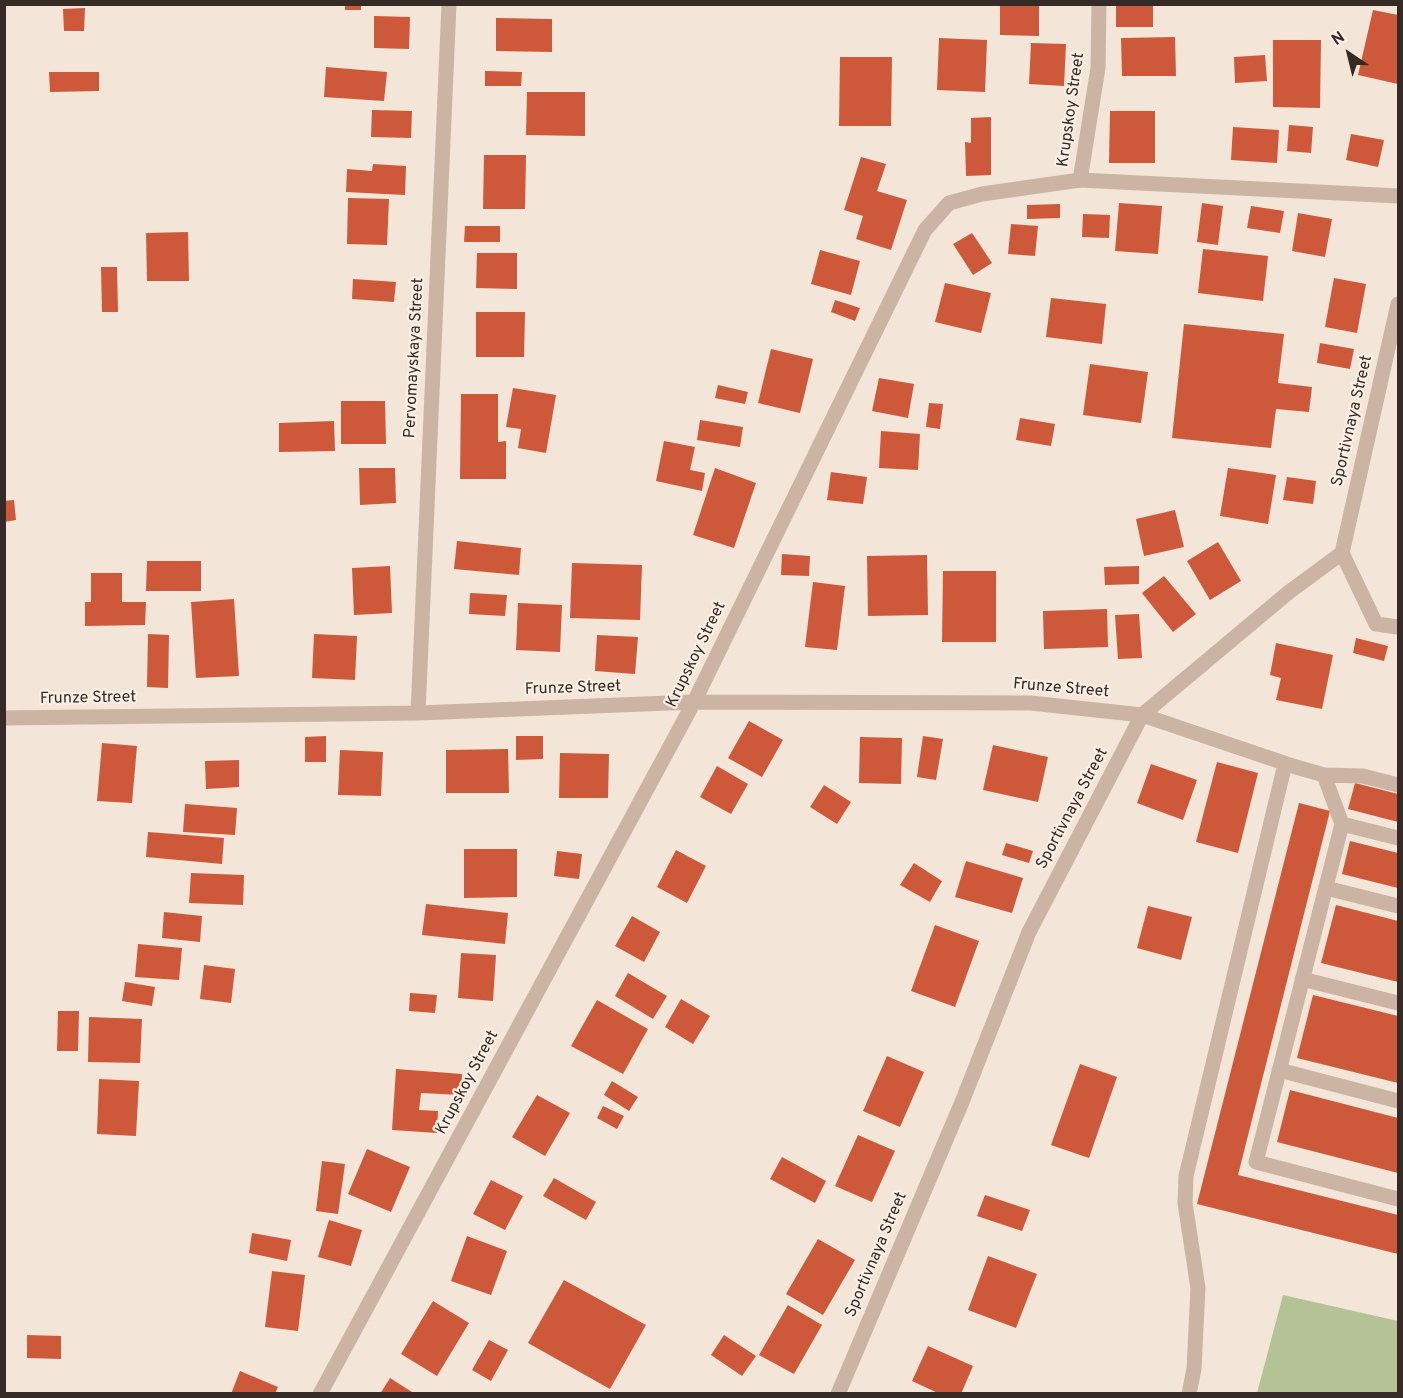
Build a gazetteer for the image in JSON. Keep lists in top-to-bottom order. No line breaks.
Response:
{"streets":{"street":["Krupskoy Street","Pervomayskaya Street","Sportivnaya Street","Frunze Street"]},"crossings":[["Krupskoy Street","Frunze Street"],["Pervomayskaya Street","Frunze Street"],["Sportivnaya Street","Frunze Street"]],"north":"top left"}
